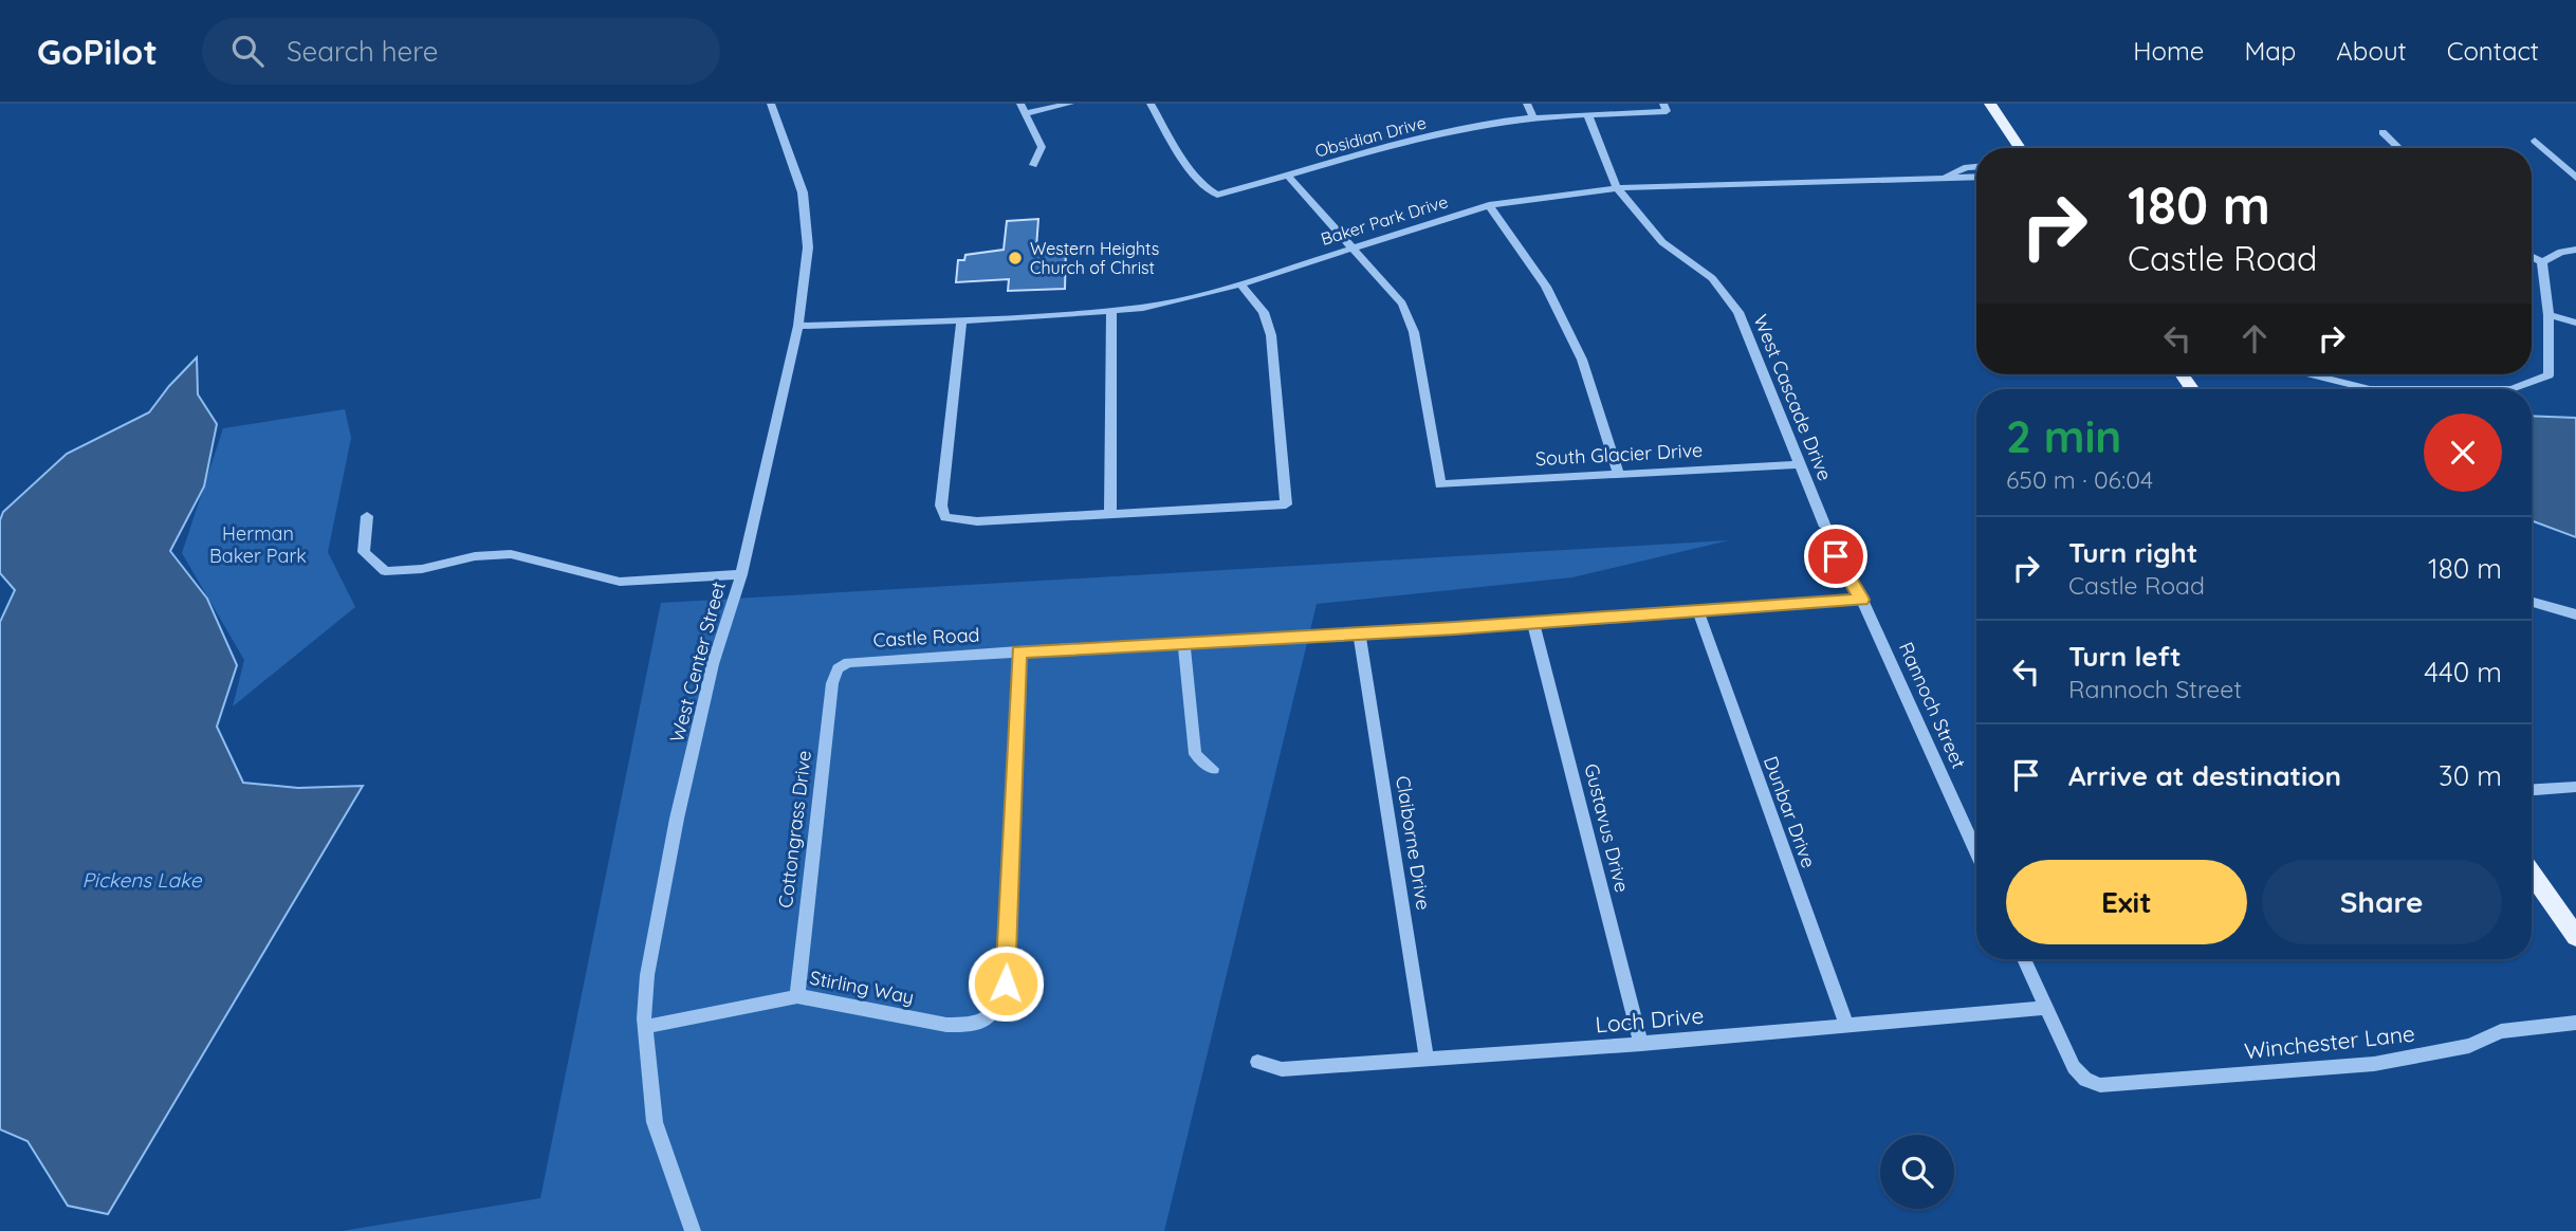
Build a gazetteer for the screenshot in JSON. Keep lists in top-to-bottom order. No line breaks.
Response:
{"streets":{"street":["Obsidian Drive","Baker Park Drive","West Cascade Drive","South Glacier Drive","Castle Road","West Center Street","Rannoch Street","Dunbar Drive","Gustavus Drive","Cottongrass Drive","Claiborne Drive","Stirling Way","Loch Drive","Winchester Lane"]},"crossings":[["Obsidian Drive","West Cascade Drive"],["Baker Park Drive","West Cascade Drive"],["Baker Park Drive","South Glacier Drive"],["Baker Park Drive","West Center Street"],["West Cascade Drive","South Glacier Drive"],["Castle Road","Rannoch Street"],["Castle Road","Dunbar Drive"],["Castle Road","Gustavus Drive"],["Castle Road","Cottongrass Drive"],["Castle Road","Claiborne Drive"],["Castle Road","Stirling Way"],["West Center Street","Stirling Way"],["Dunbar Drive","Loch Drive"],["Gustavus Drive","Loch Drive"],["Cottongrass Drive","Stirling Way"],["Claiborne Drive","Loch Drive"],["Loch Drive","Winchester Lane"]],"water":["Pickens Lake"],"parks":["Herman Baker Park"],"places":["Western Heights Church of Christ"],"page":{"header":"GoPilot","search":"Search here","nav":["Home","Map","About","Contact"],"turn":["180 m","Castle Road"],"heading":["2 min","650 m · 06:04"],"list":[{"name":"Turn right","note":"Castle Road","value":"180 m"},{"name":"Turn left","note":"Rannoch Street","value":"440 m"},{"name":"Arrive at destination","value":"30 m"}],"buttons":["Exit","Share"]}}
